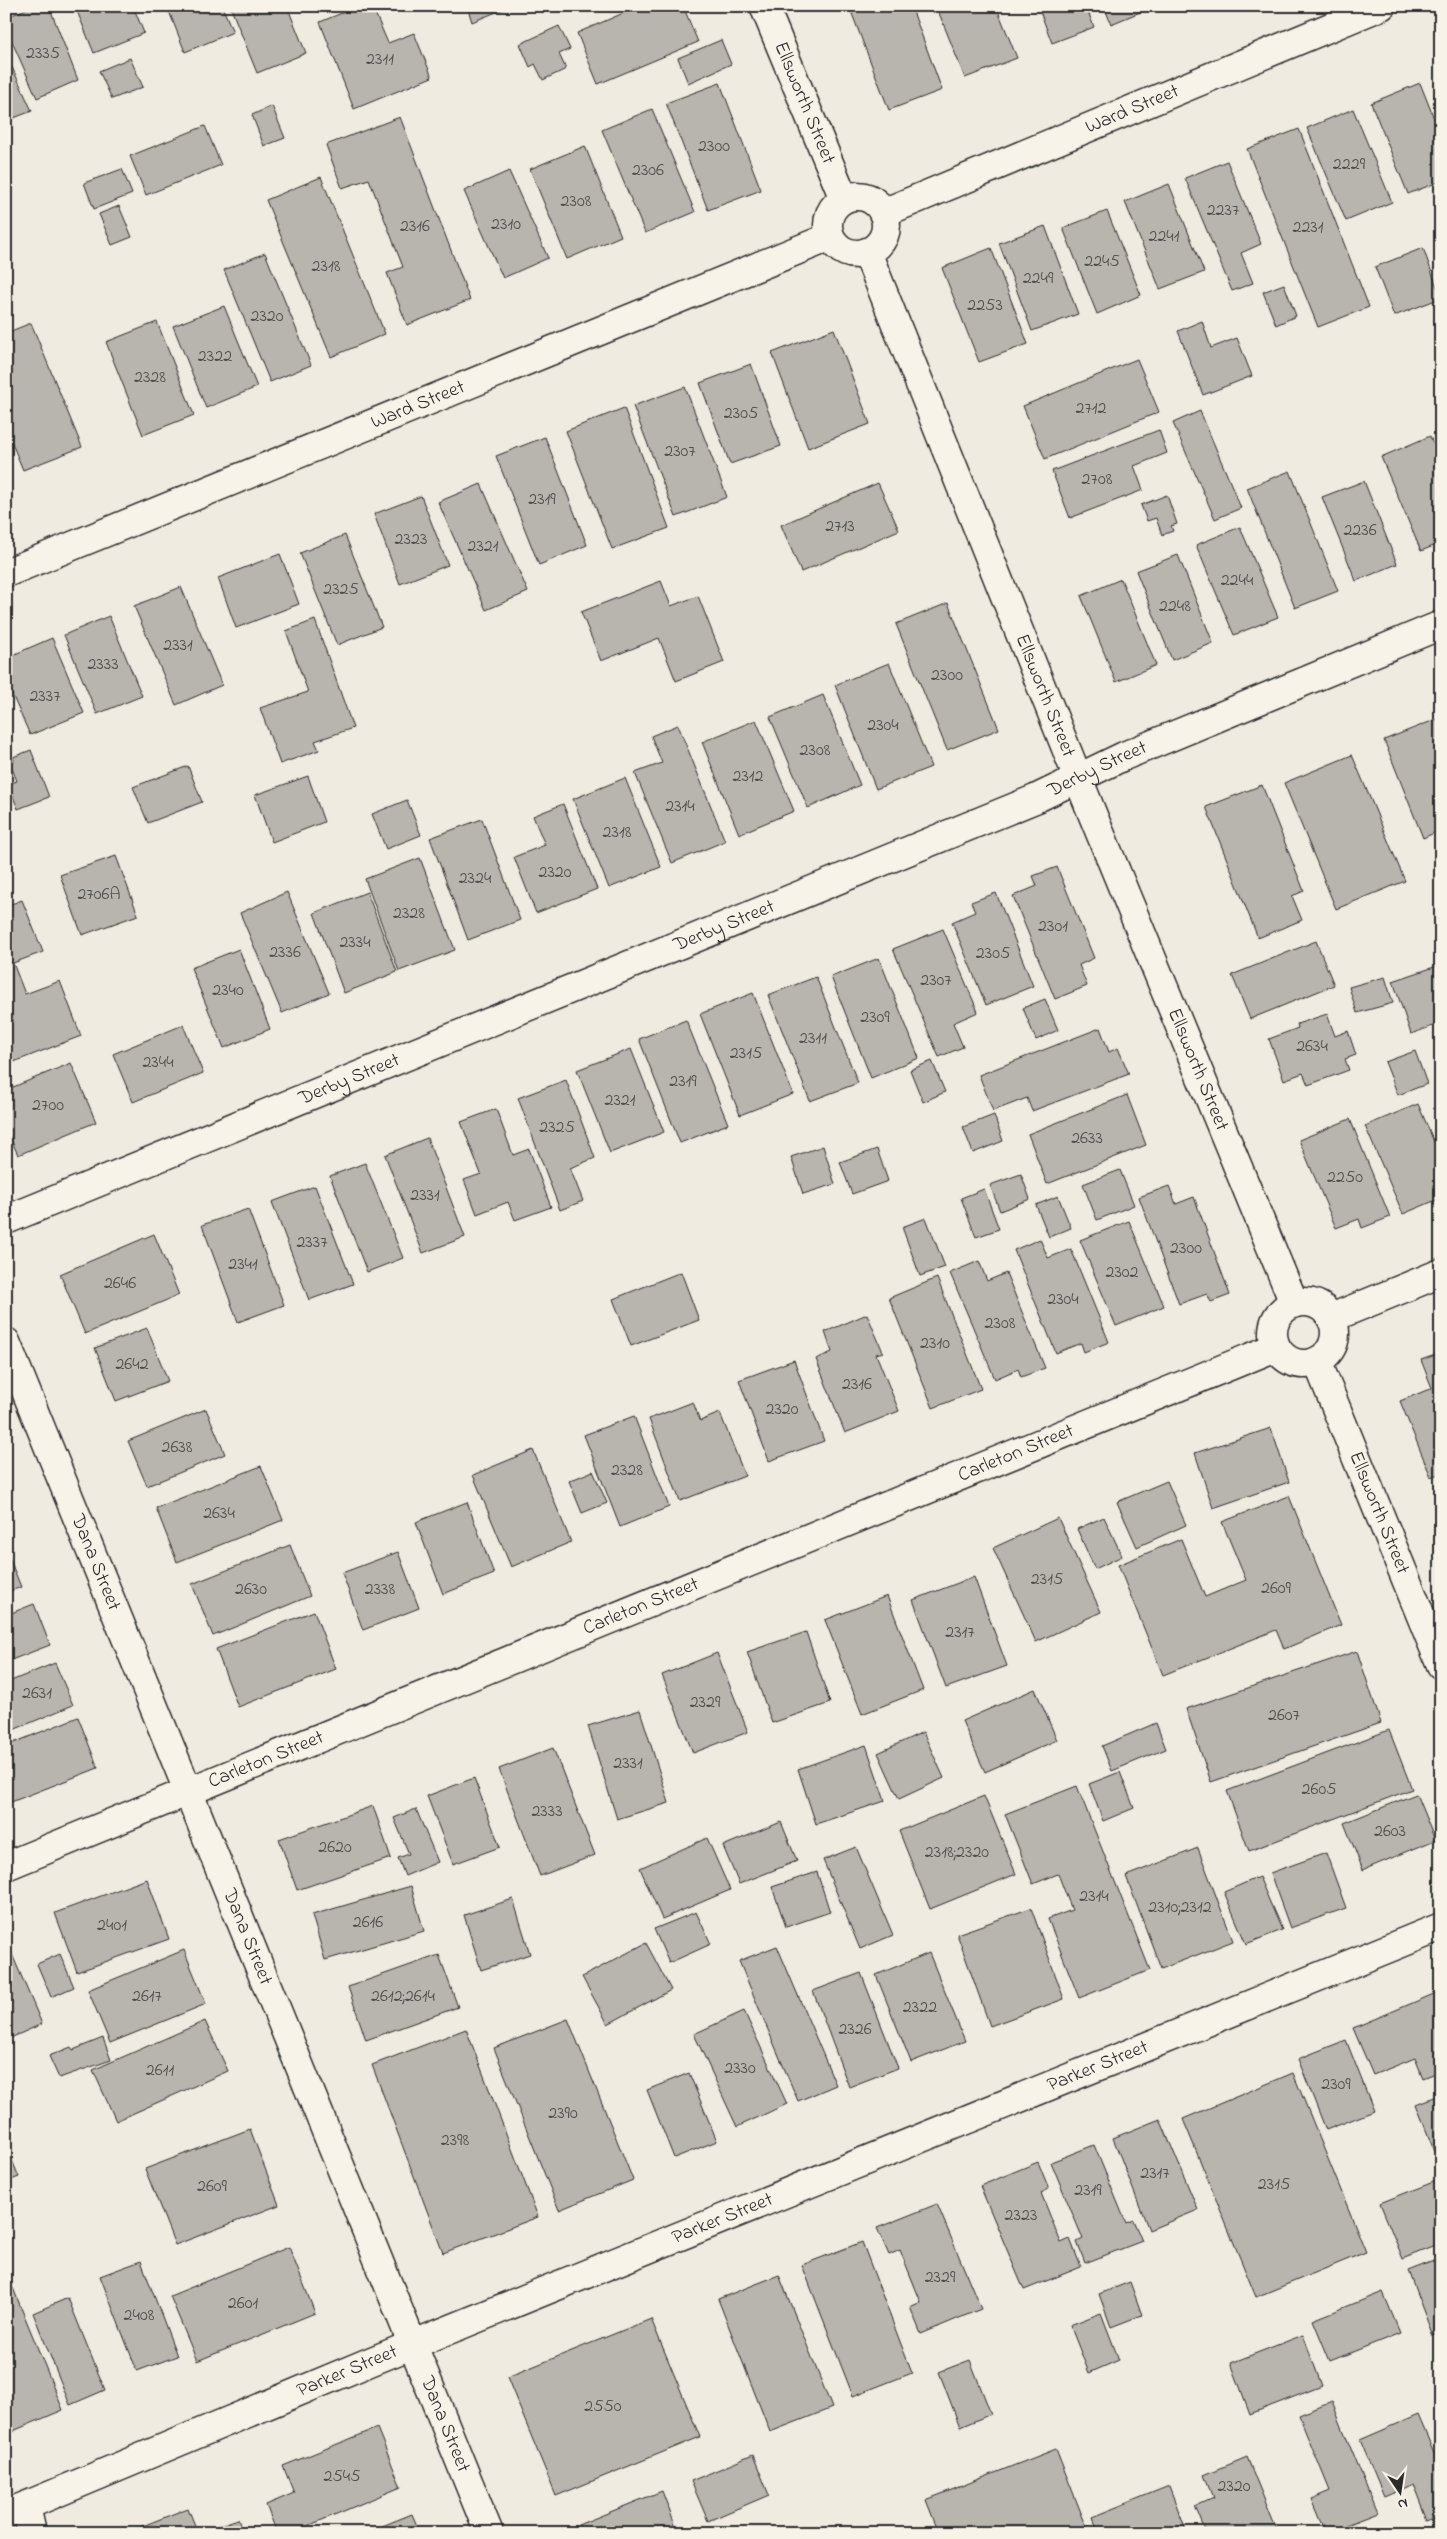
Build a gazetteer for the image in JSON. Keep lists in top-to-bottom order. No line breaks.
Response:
{"streets":{"street":["Ellsworth Street","Ward Street","Derby Street","Carleton Street","Dana Street","Parker Street"]},"crossings":[["Ellsworth Street","Ward Street"],["Ellsworth Street","Derby Street"],["Ellsworth Street","Carleton Street"],["Carleton Street","Dana Street"],["Dana Street","Parker Street"]],"house_numbers":["2335","2311","2300","2229","2306","2308","2237","2310","2316","2231","2241","2245","2318","2249","2253","2320","2322","2328","2712","2305","2307","2708","2319","2713","2236","2323","2321","2244","2325","2248","2331","2333","2300","2337","2304","2308","2312","2314","2318","2320","2324","2706A","2328","2301","2334","2336","2305","2307","2340","2309","2311","2634","2315","2344","2319","2321","2700","2325","2633","2250","2331","2337","2300","2341","2302","2646","2304","2308","2310","2642","2316","2320","2638","2328","2634","2315","2609","2630","2338","2317","2631","2329","2607","2331","2605","2333","2603","2620","2318;2320","2314","2310;2312","2616","2401","2617","2612;2614","2322","2326","2330","2611","2309","2390","2398","2317","2315","2609","2319","2323","2329","2601","2408","2550","2545","2320"],"north":"bottom"}
